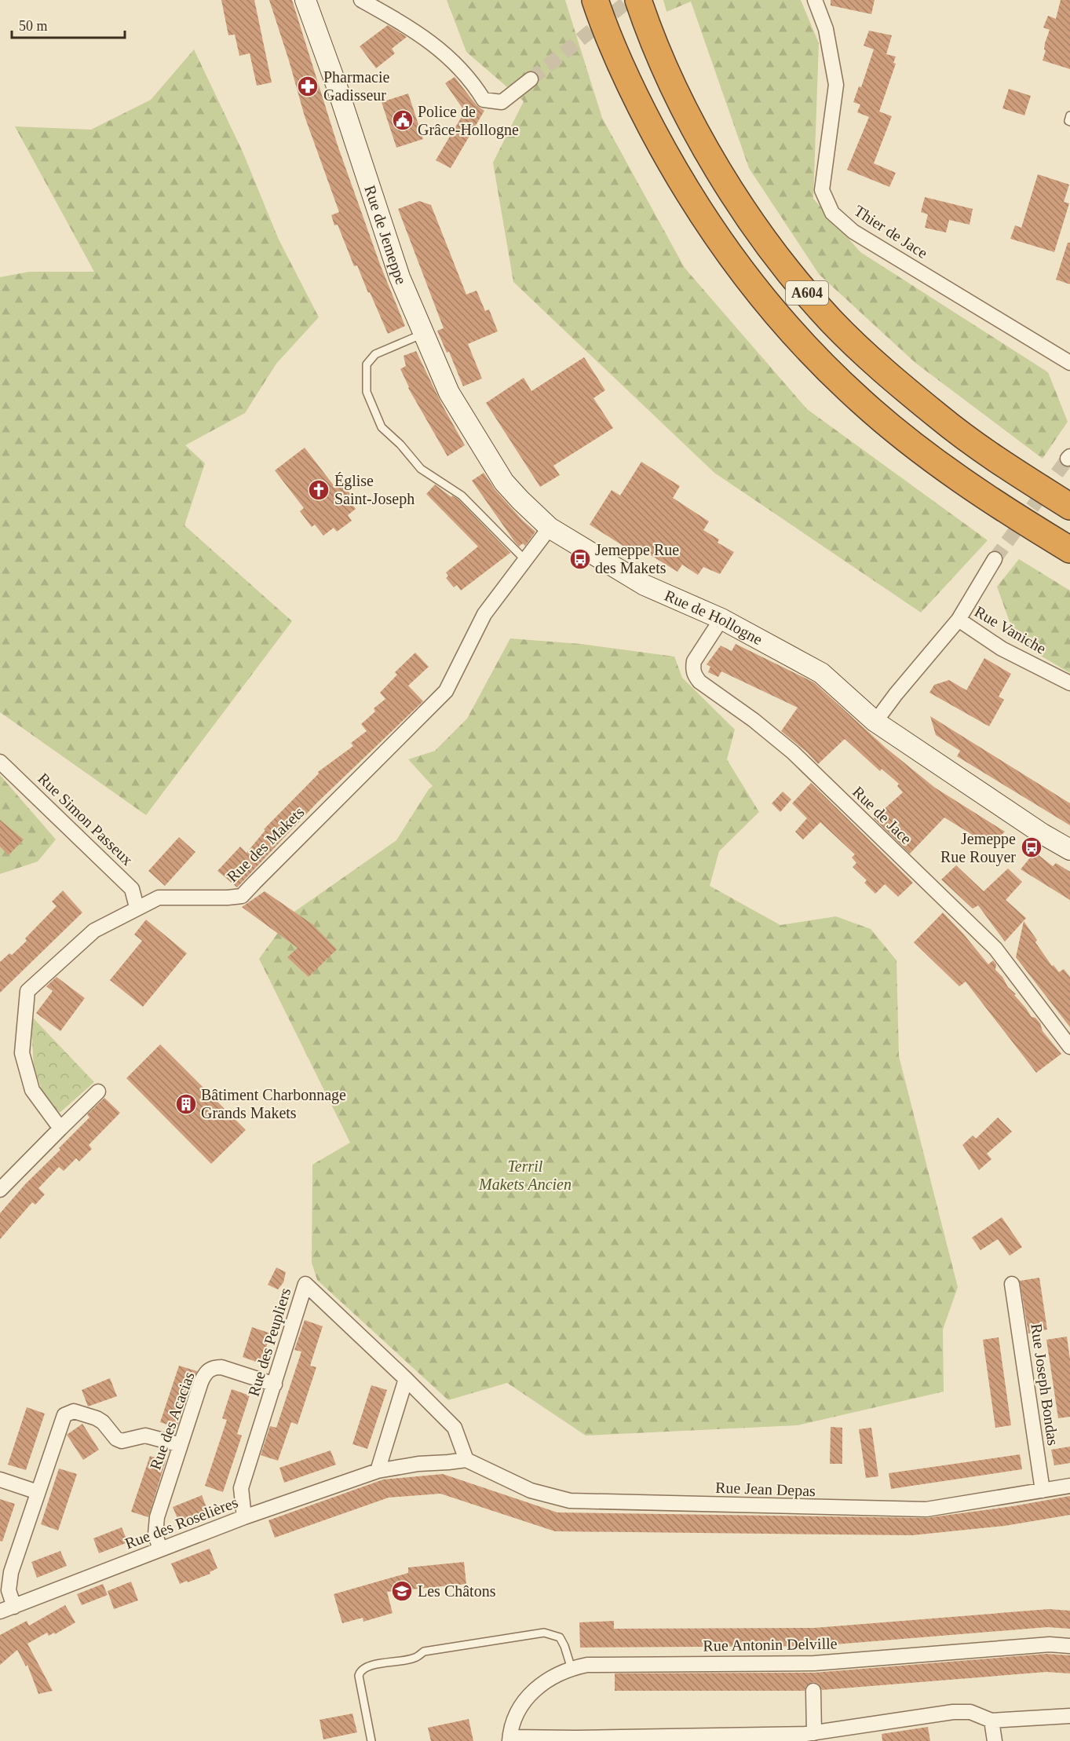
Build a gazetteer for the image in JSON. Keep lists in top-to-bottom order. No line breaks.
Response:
{"streets":{"highway":["A604"],"street":["Thier de Jace","Rue de Jemeppe","Rue de Hollogne","Rue Vaniche","Rue de Jace","Rue Simon Passeux","Rue des Makets","Rue des Peupliers","Rue Joseph Bondas","Rue des Acacias","Rue Jean Depas","Rue des Roselières","Rue Antonin Delville"]},"crossings":[["Rue de Jemeppe","Rue de Hollogne"],["Rue de Hollogne","Rue de Jace"],["Rue de Hollogne","Rue des Makets"],["Rue Simon Passeux","Rue des Makets"],["Rue des Peupliers","Rue des Acacias"],["Rue des Peupliers","Rue des Roselières"],["Rue Joseph Bondas","Rue Jean Depas"],["Rue des Acacias","Rue des Roselières"],["Rue Jean Depas","Rue des Roselières"]],"parks":["Terril Makets Ancien"],"places":{"pharmacy":["Pharmacie Gadisseur"],"public building":["Police de Grâce-Hollogne"],"church":["Église Saint-Joseph"],"bus stop":["Jemeppe Rue des Makets","Jemeppe Rue Rouyer"],"building":["Bâtiment Charbonnage Grands Makets"],"school or university":["Les Châtons"]},"scale_bar":"50 m"}
